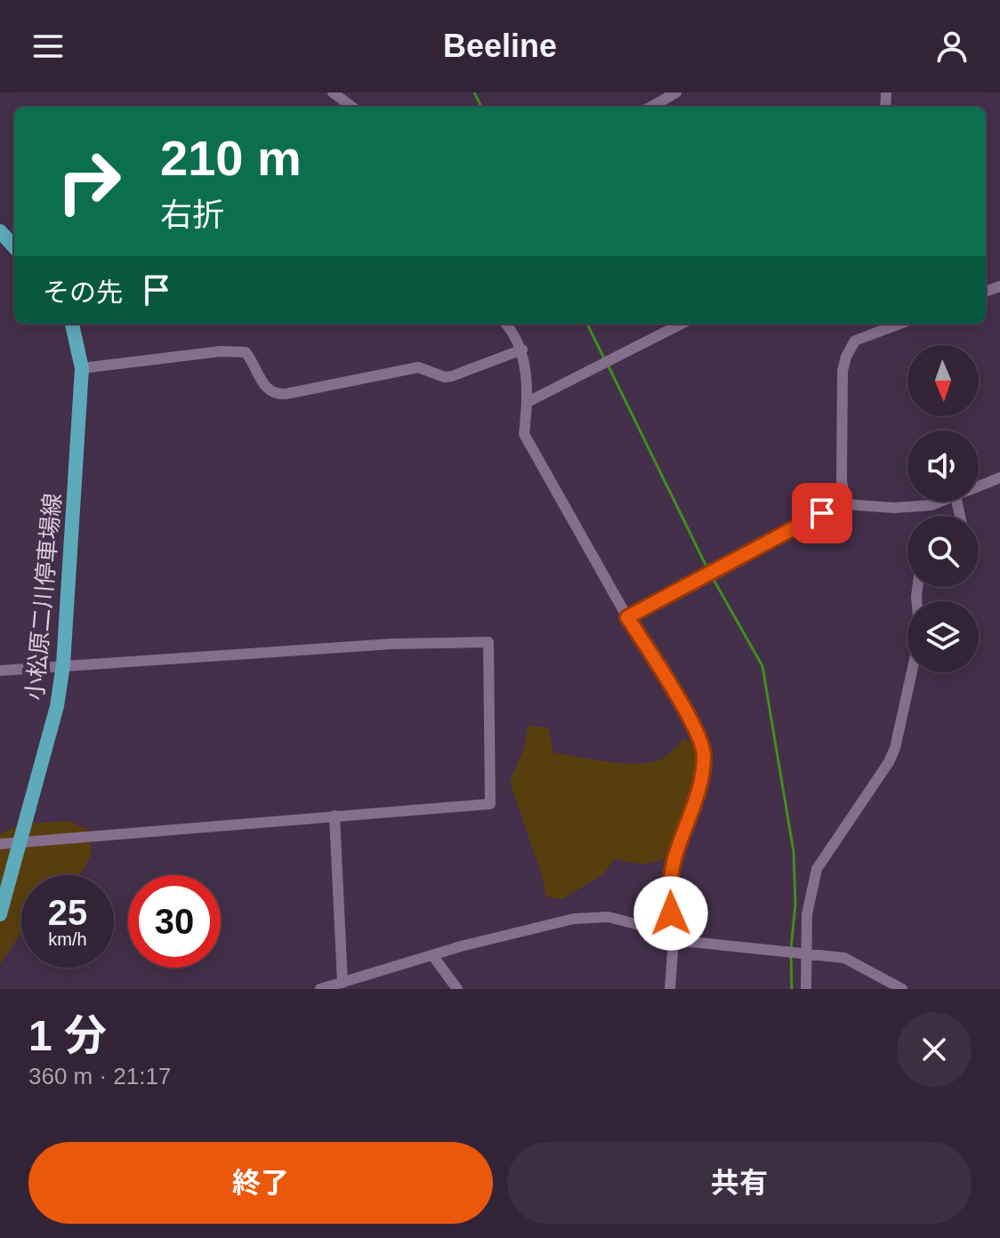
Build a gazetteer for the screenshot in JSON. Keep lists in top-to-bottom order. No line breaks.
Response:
{"streets":{"main road":["小松原二川停車場線"]},"north":"bottom","page":{"header":"Beeline","turn":["210 m","右折"],"then":"その先","speed":"25 km/h","limit":"30","heading":["1 分","360 m · 21:17"],"buttons":["終了","共有"]}}
